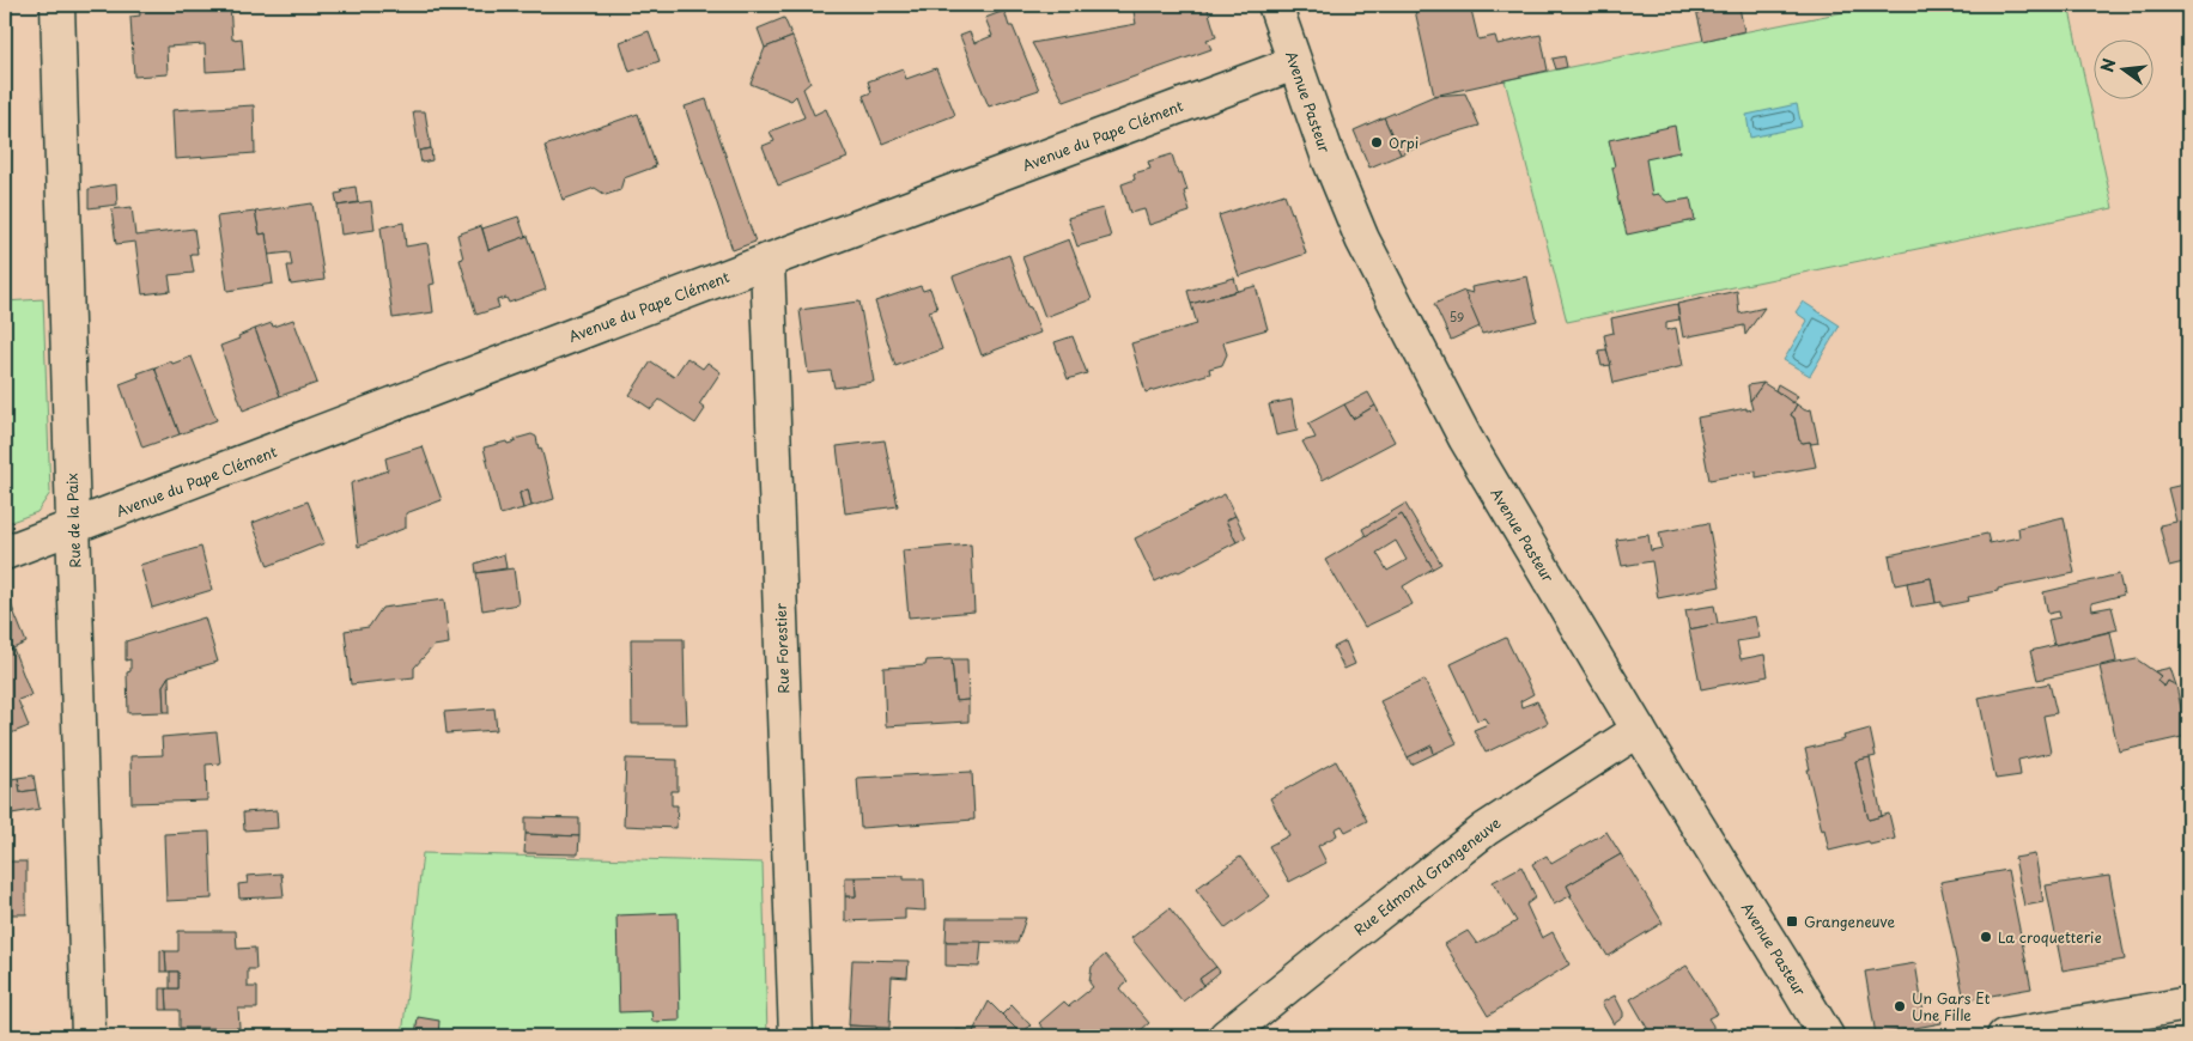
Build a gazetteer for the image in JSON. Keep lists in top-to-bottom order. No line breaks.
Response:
{"streets":{"street":["Avenue Pasteur","Avenue du Pape Clément","Rue de la Paix","Rue Forestier","Rue Edmond Grangeneuve"]},"crossings":[["Avenue Pasteur","Avenue du Pape Clément"],["Avenue Pasteur","Rue Edmond Grangeneuve"],["Avenue du Pape Clément","Rue de la Paix"],["Avenue du Pape Clément","Rue Forestier"]],"places":{"other":["Orpi","La croquetterie","Un Gars Et Une Fille"],"transit":["Grangeneuve"]},"house_numbers":["59"],"north":"left"}
